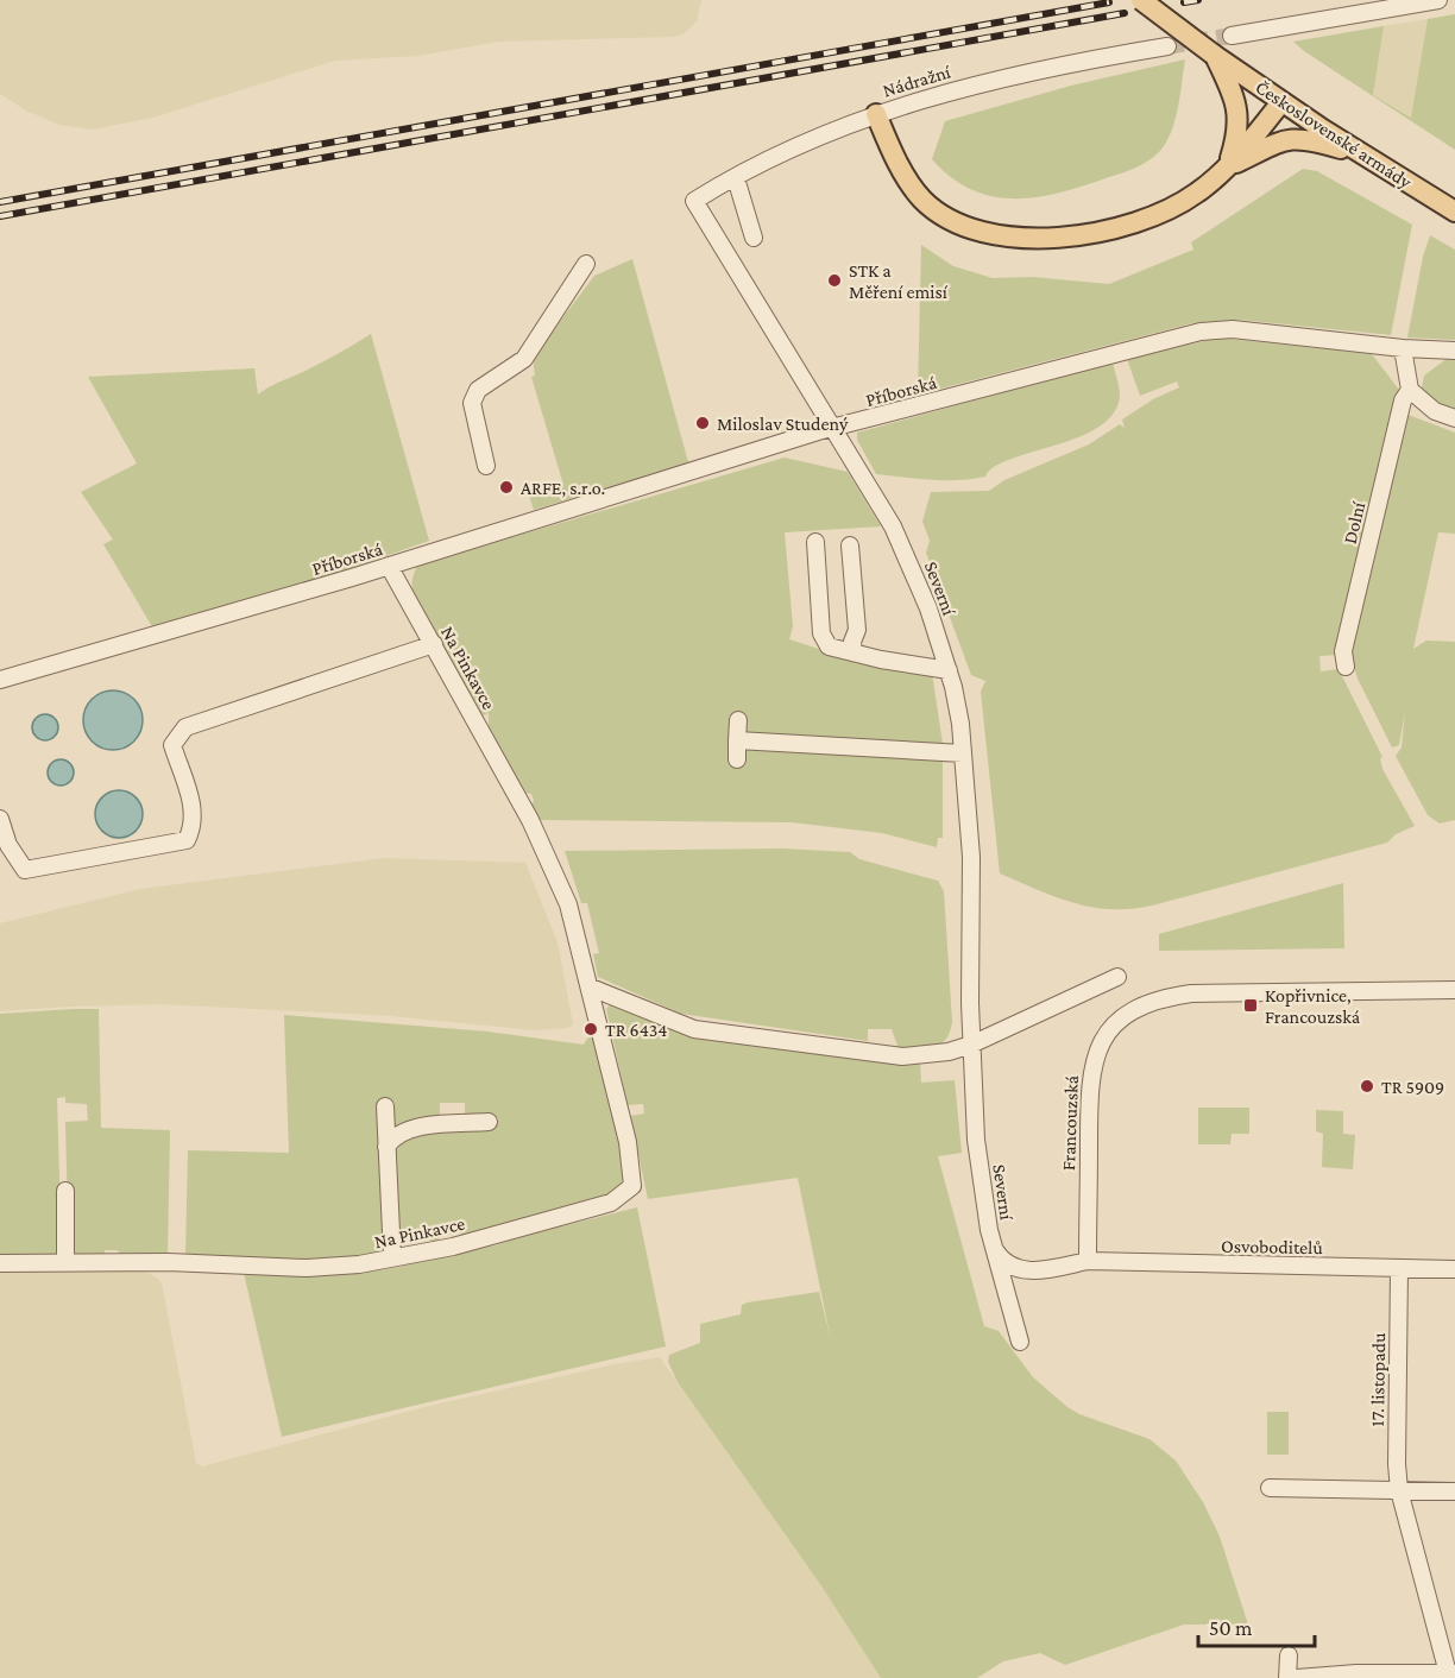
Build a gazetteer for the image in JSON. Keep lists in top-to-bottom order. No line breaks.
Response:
{"streets":{"main road":["Československé armády"],"street":["Nádražní","Příborská","Dolní","Severní","Na Pinkavce","Francouzská","Osvoboditelů","17. listopadu"]},"crossings":[["Nádražní","Severní"],["Příborská","Severní"],["Příborská","Na Pinkavce"],["Francouzská","Osvoboditelů"],["Osvoboditelů","17. listopadu"]],"places":{"other":["STK a Měření emisí","Miloslav Studený","ARFE, s.r.o.","TR 6434","TR 5909"],"transit":["Kopřivnice, Francouzská"]},"scale_bar":"50 m"}
